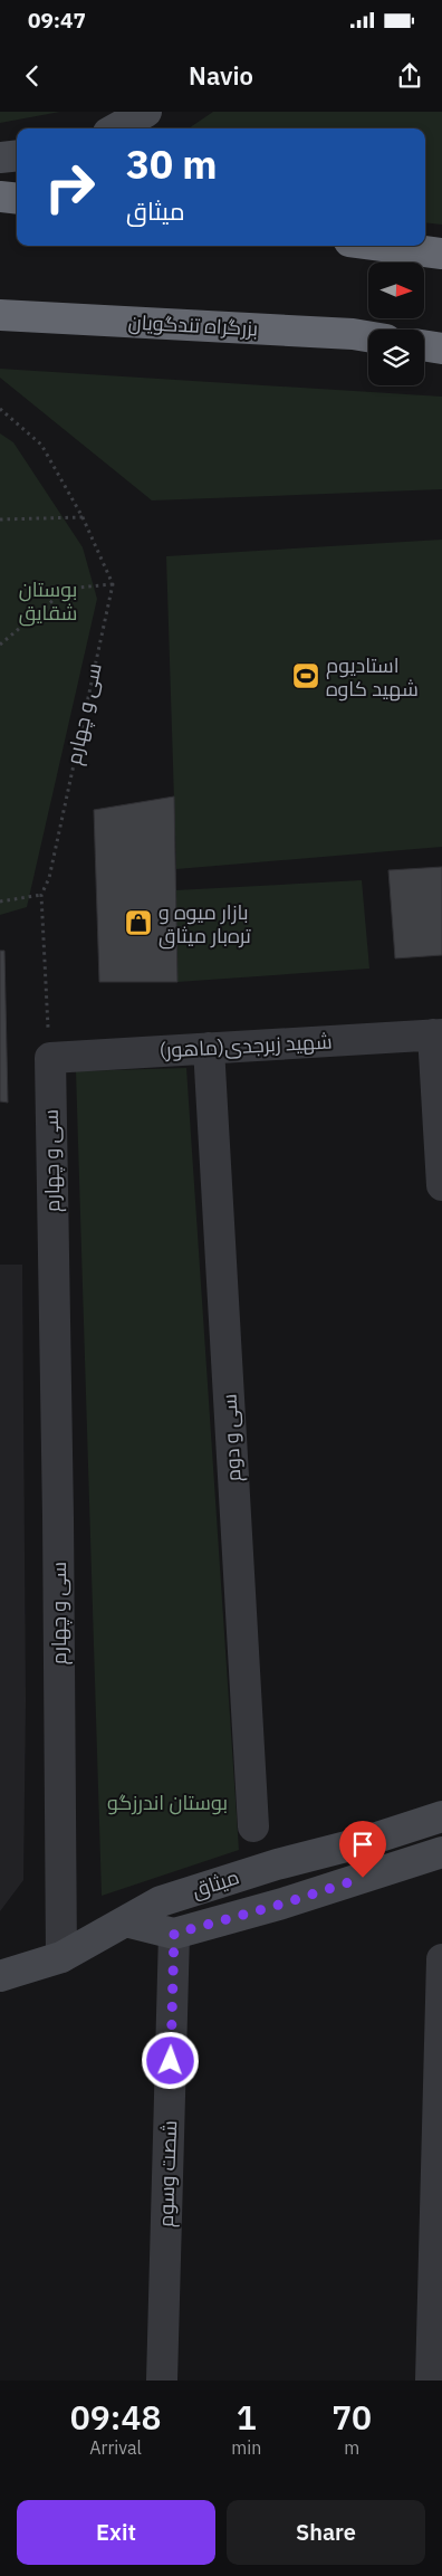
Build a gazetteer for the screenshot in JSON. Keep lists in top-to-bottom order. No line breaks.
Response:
{"streets":{"highway":["بزرگراه تندگویان"],"street":["سی و چهارم","شهید زبرجدی(ماهور)","سی و دوم","میثاق","شصت وسوم"]},"crossings":[["سی و چهارم","شهید زبرجدی(ماهور)"],["سی و چهارم","میثاق"],["شهید زبرجدی(ماهور)","سی و دوم"],["میثاق","شصت وسوم"]],"parks":["بوستان شقایق","بوستان اندرزگو"],"places":{"sports":["استادیوم شهید کاوه"],"shop":["بازار میوه و تره‌بار میثاق"]},"north":"right","page":{"status":"09:47","header":"Navio","turn":["30 m","میثاق"],"eta":["09:48","Arrival","1","min","70","m"],"buttons":["Exit","Share"]}}
